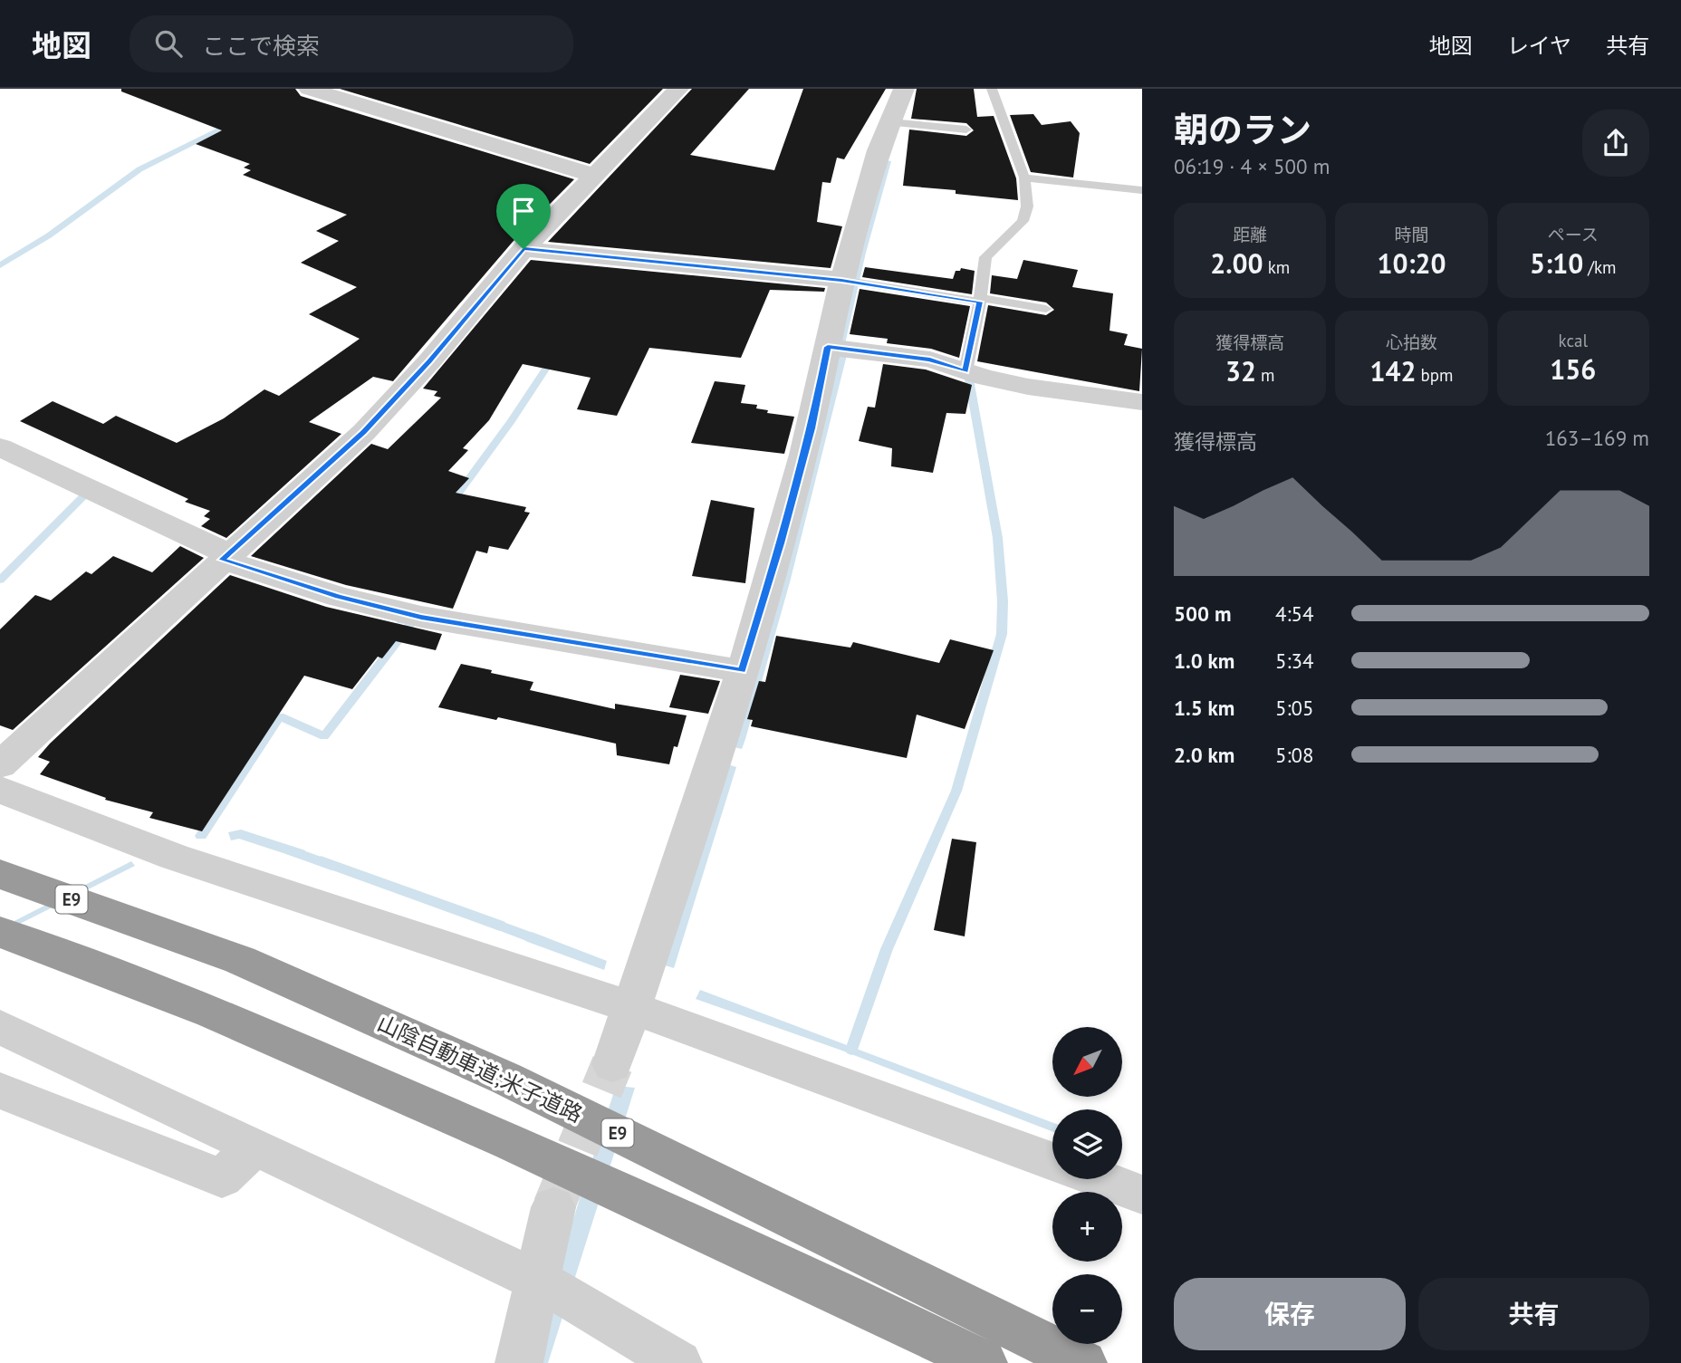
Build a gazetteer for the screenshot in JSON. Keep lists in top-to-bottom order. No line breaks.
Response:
{"streets":{"highway":["E9","山陰自動車道;米子道路"]},"north":"bottom left","page":{"header":"地図","search":"ここで検索","nav":["地図","レイヤ","共有"],"heading":["朝のラン","06:19 · 4 × 500 m"],"stats":[["距離","2.00 km"],["時間","10:20"],["ペース","5:10 /km"],["獲得標高","32 m"],["心拍数","142 bpm"],["kcal","156"]],"chart":["獲得標高","163–169 m"],"list":[{"name":"500 m","note":"4:54"},{"name":"1.0 km","note":"5:34"},{"name":"1.5 km","note":"5:05"},{"name":"2.0 km","note":"5:08"}],"map_buttons":["+","−"],"buttons":["保存","共有"]}}
